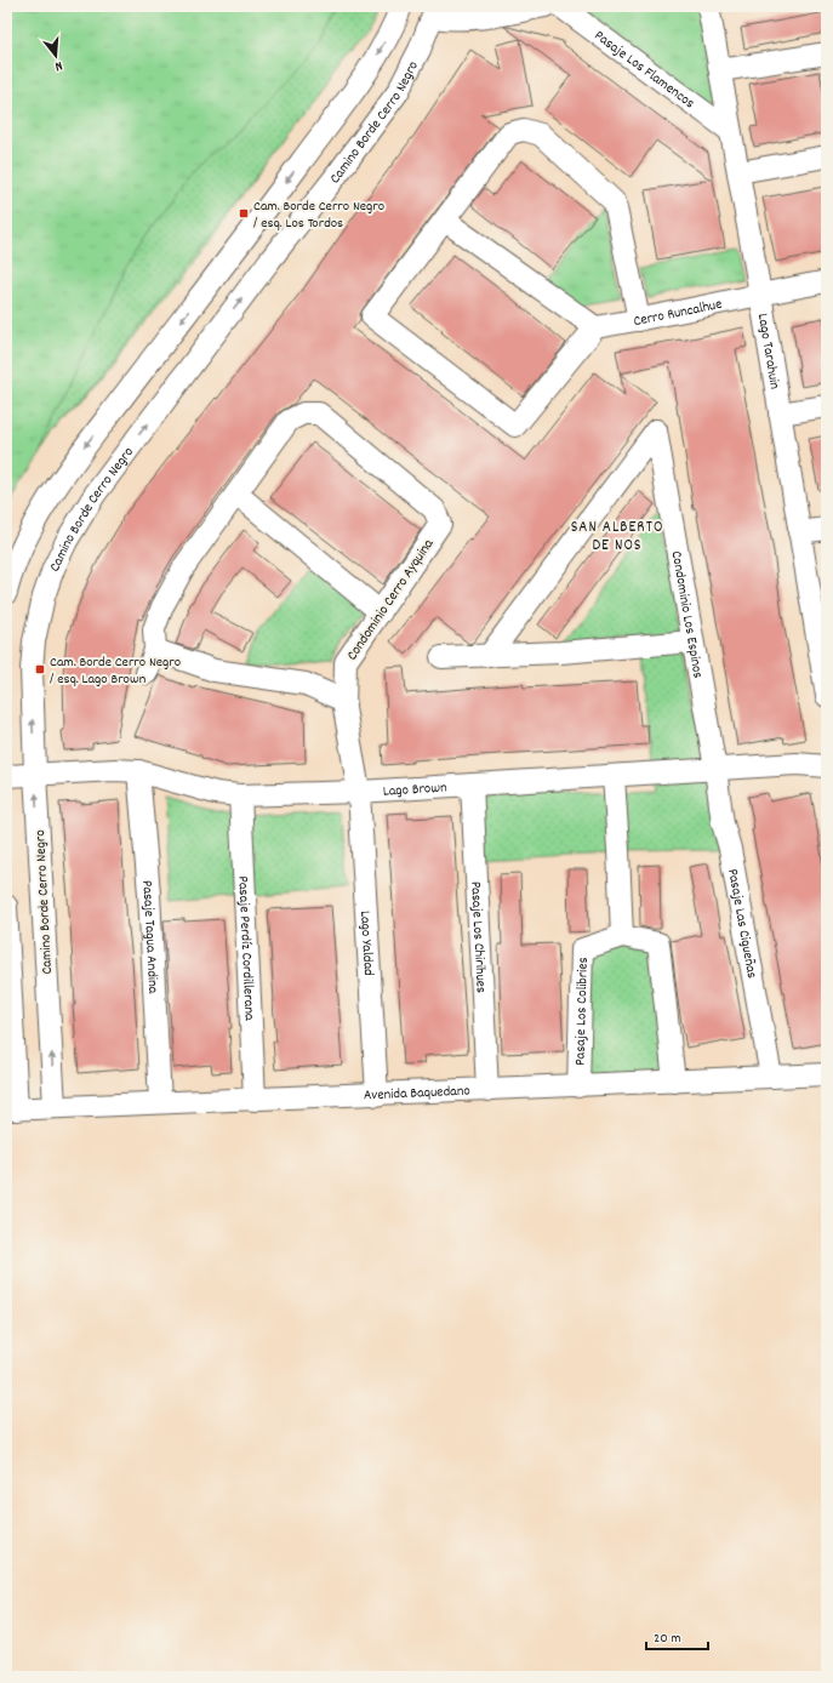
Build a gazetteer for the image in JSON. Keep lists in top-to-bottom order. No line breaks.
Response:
{"streets":{"street":["Pasaje Los Flamencos","Camino Borde Cerro Negro","Cerro Runcalhue","Lago Tarahuin","Condominio Cerro Ayquina","Condominio Los Espinos","Lago Brown","Pasaje Las Cigueñas","Pasaje Tagua Andina","Pasaje Los Chirihues","Lago Yaldad","Pasaje Perdíz Cordillerana","Pasaje Los Colibries","Avenida Baquedano"]},"crossings":[["Pasaje Los Flamencos","Lago Tarahuin"],["Camino Borde Cerro Negro","Lago Brown"],["Camino Borde Cerro Negro","Avenida Baquedano"],["Cerro Runcalhue","Lago Tarahuin"],["Condominio Cerro Ayquina","Lago Brown"],["Condominio Cerro Ayquina","Lago Yaldad"],["Condominio Los Espinos","Lago Brown"],["Condominio Los Espinos","Pasaje Las Cigueñas"],["Lago Brown","Pasaje Las Cigueñas"],["Lago Brown","Pasaje Tagua Andina"],["Lago Brown","Pasaje Los Chirihues"],["Lago Brown","Lago Yaldad"],["Lago Brown","Pasaje Perdíz Cordillerana"],["Pasaje Las Cigueñas","Avenida Baquedano"],["Pasaje Tagua Andina","Avenida Baquedano"],["Pasaje Los Chirihues","Avenida Baquedano"],["Lago Yaldad","Avenida Baquedano"],["Pasaje Perdíz Cordillerana","Avenida Baquedano"],["Pasaje Los Colibries","Avenida Baquedano"]],"districts":["SAN ALBERTO DE NOS"],"places":{"transit":["Cam. Borde Cerro Negro / esq. Los Tordos","Cam. Borde Cerro Negro / esq. Lago Brown"]},"scale_bar":"20 m","north":"bottom"}
